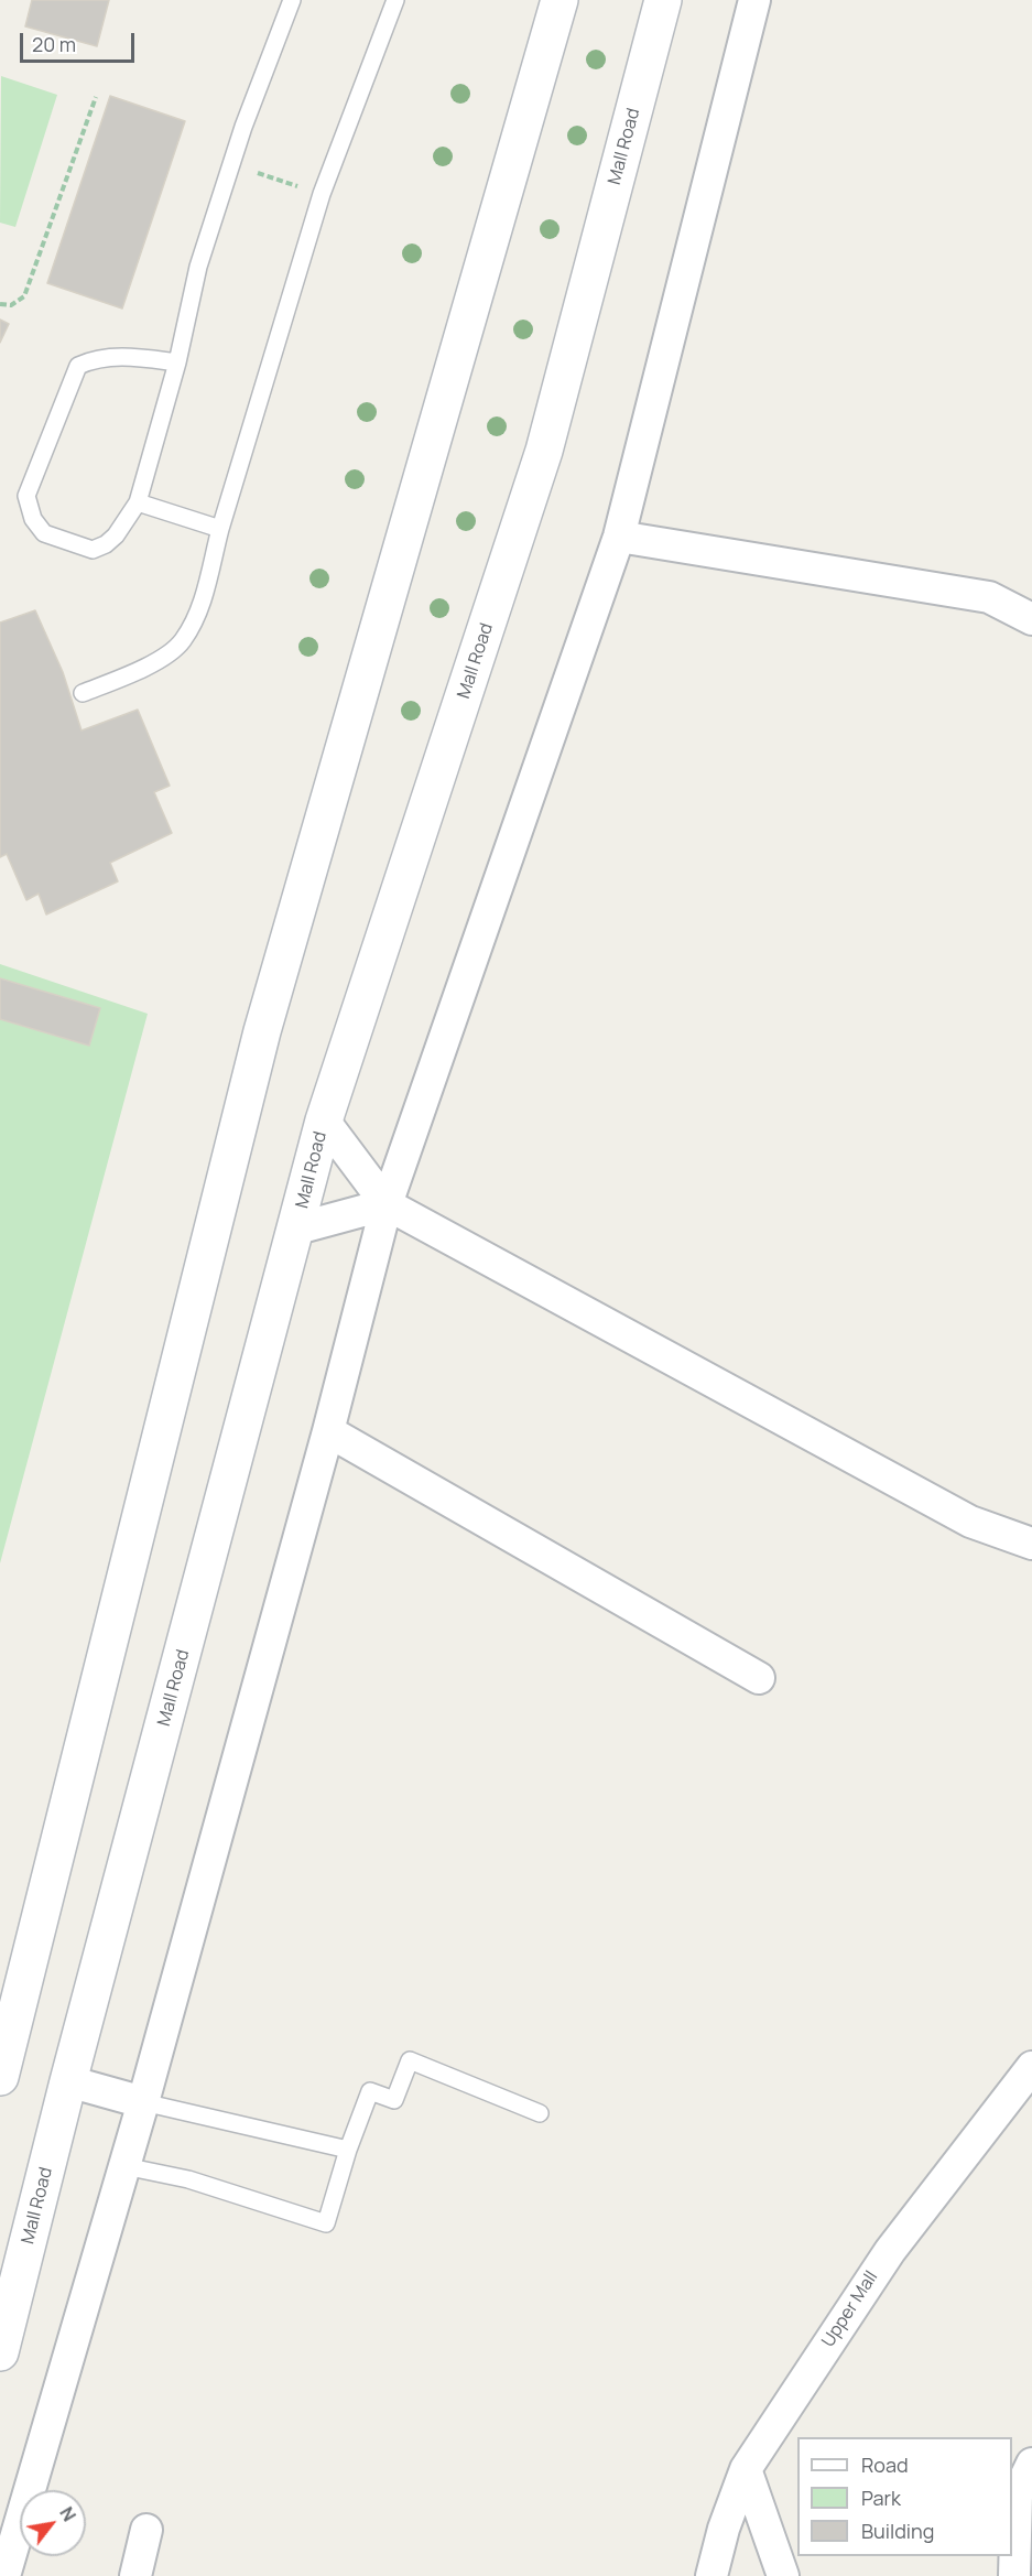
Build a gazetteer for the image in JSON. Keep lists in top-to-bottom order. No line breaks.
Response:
{"streets":{"main road":["Mall Road"],"street":["Upper Mall"]},"legend":["Road","Park","Building"],"scale_bar":"20 m","north":"top right"}
